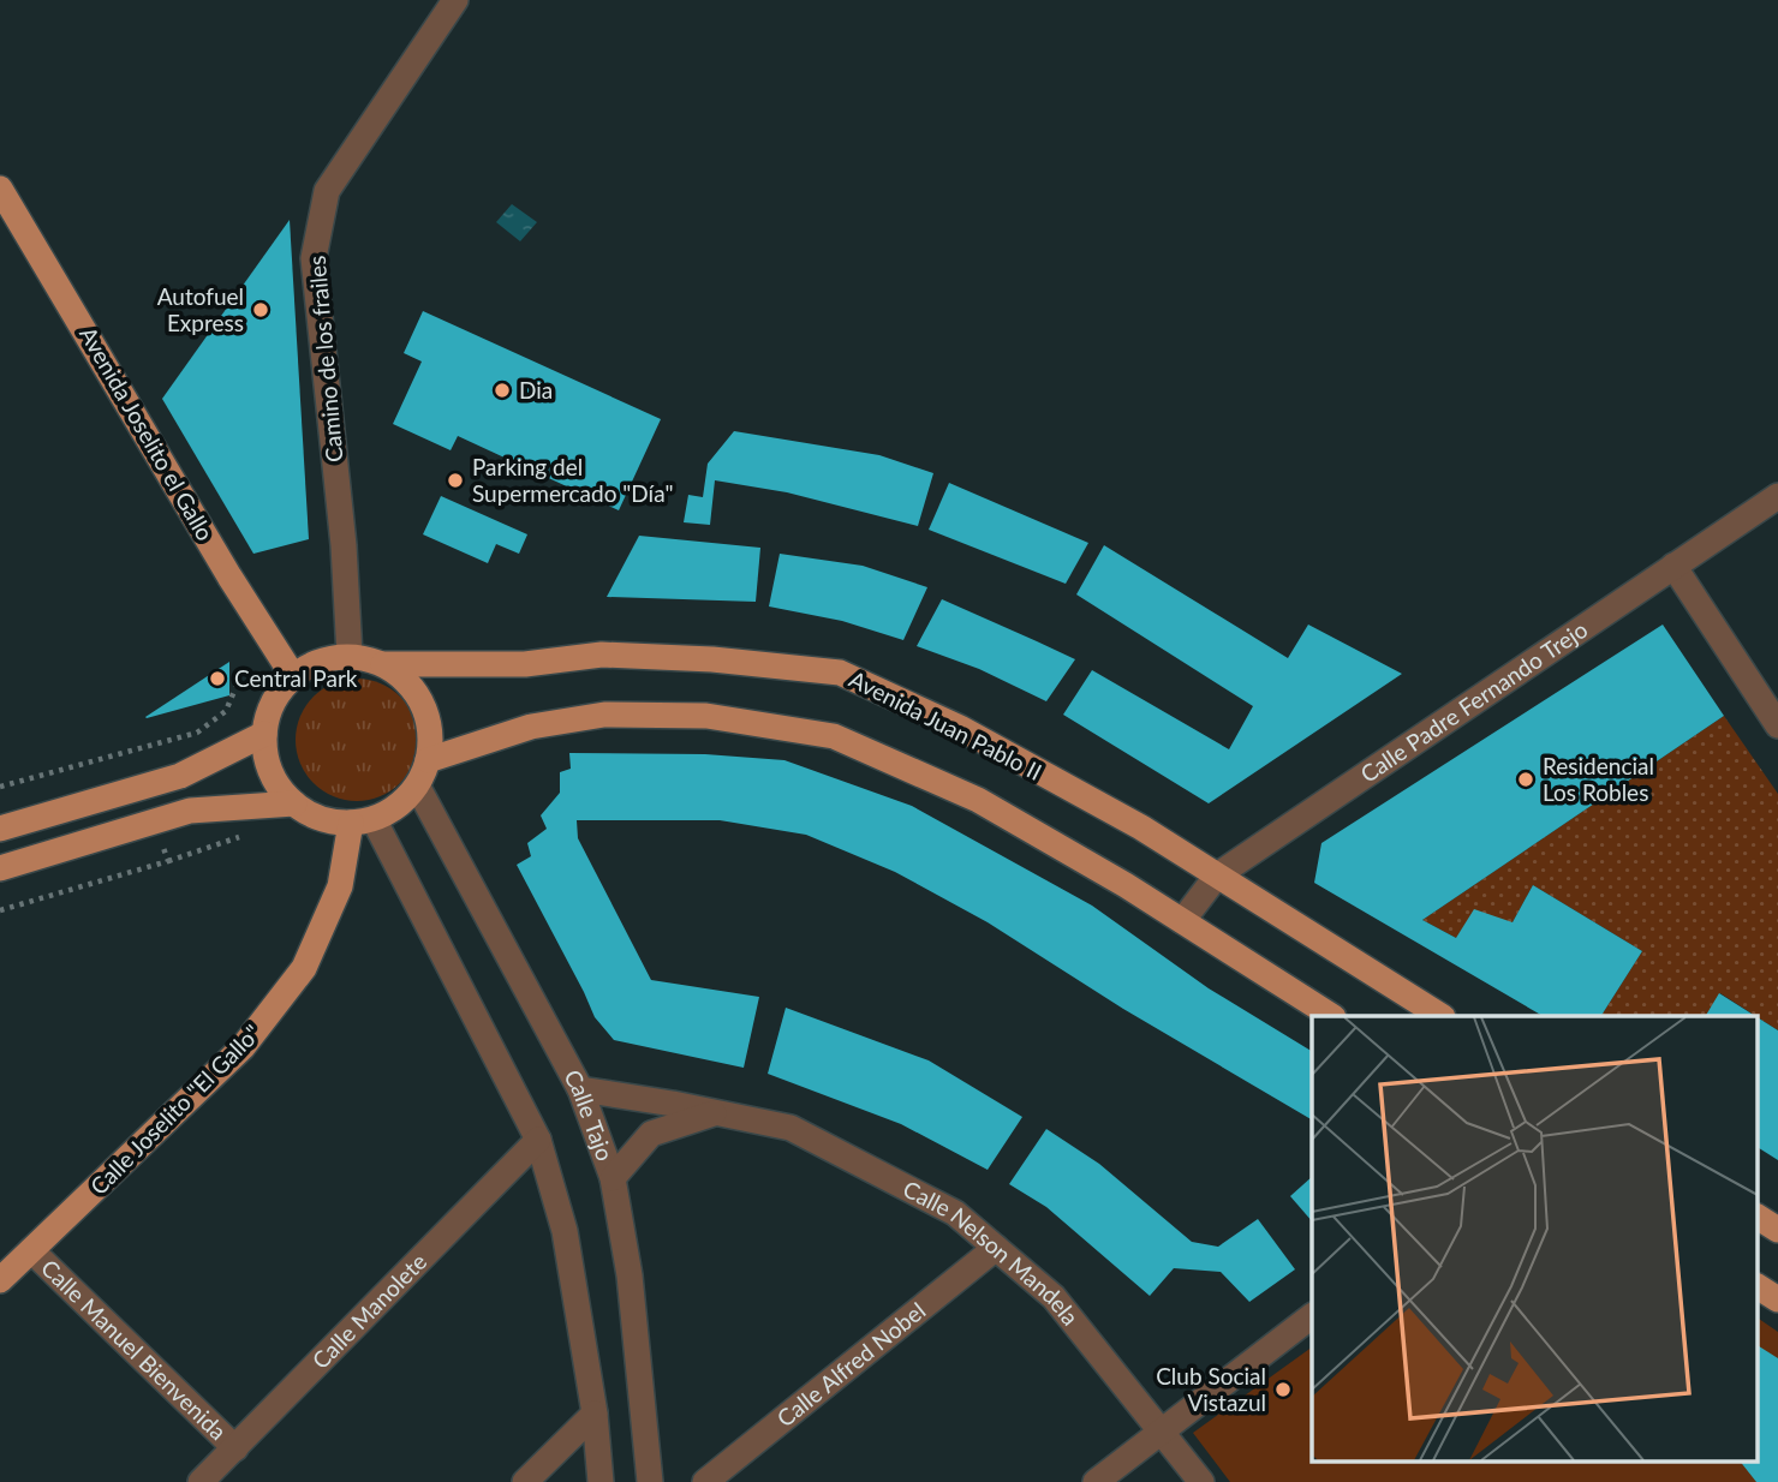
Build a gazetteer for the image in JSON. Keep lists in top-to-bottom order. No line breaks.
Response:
{"streets":{"main road":["Avenida Joselito el Gallo","Avenida Juan Pablo II","Calle Joselito \"El Gallo\""],"street":["Camino de los frailes","Calle Padre Fernando Trejo","Calle Tajo","Calle Nelson Mandela","Calle Manolete","Calle Manuel Bienvenida","Calle Alfred Nobel"]},"crossings":[["Camino de los frailes","Avenida Joselito el Gallo"],["Camino de los frailes","Avenida Juan Pablo II"],["Camino de los frailes","Calle Joselito \"El Gallo\""],["Camino de los frailes","Calle Tajo"],["Avenida Joselito el Gallo","Avenida Juan Pablo II"],["Avenida Joselito el Gallo","Calle Joselito \"El Gallo\""],["Avenida Joselito el Gallo","Calle Tajo"],["Calle Padre Fernando Trejo","Avenida Juan Pablo II"],["Avenida Juan Pablo II","Calle Joselito \"El Gallo\""],["Avenida Juan Pablo II","Calle Tajo"],["Calle Joselito \"El Gallo\"","Calle Tajo"],["Calle Joselito \"El Gallo\"","Calle Manuel Bienvenida"],["Calle Tajo","Calle Nelson Mandela"],["Calle Nelson Mandela","Calle Alfred Nobel"],["Calle Manolete","Calle Manuel Bienvenida"]],"places":["Autofuel Express","Dia","Parking del Supermercado \"Día\"","Central Park","Residencial Los Robles","Club Social Vistazul"]}
